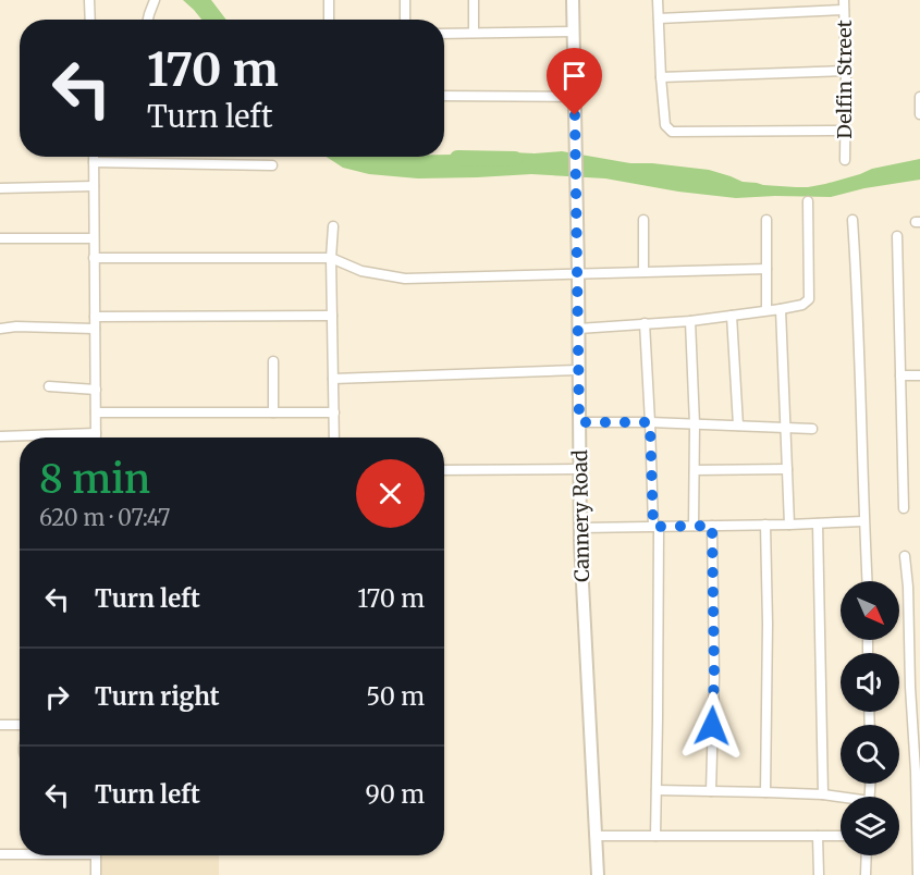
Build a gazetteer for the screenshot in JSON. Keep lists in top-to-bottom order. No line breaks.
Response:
{"streets":{"main road":["Cannery Road"],"street":["Delfin Street"]},"north":"bottom right","page":{"turn":["170 m","Turn left"],"heading":["8 min","620 m · 07:47"],"list":[{"name":"Turn left","value":"170 m"},{"name":"Turn right","value":"50 m"},{"name":"Turn left","value":"90 m"}]}}
